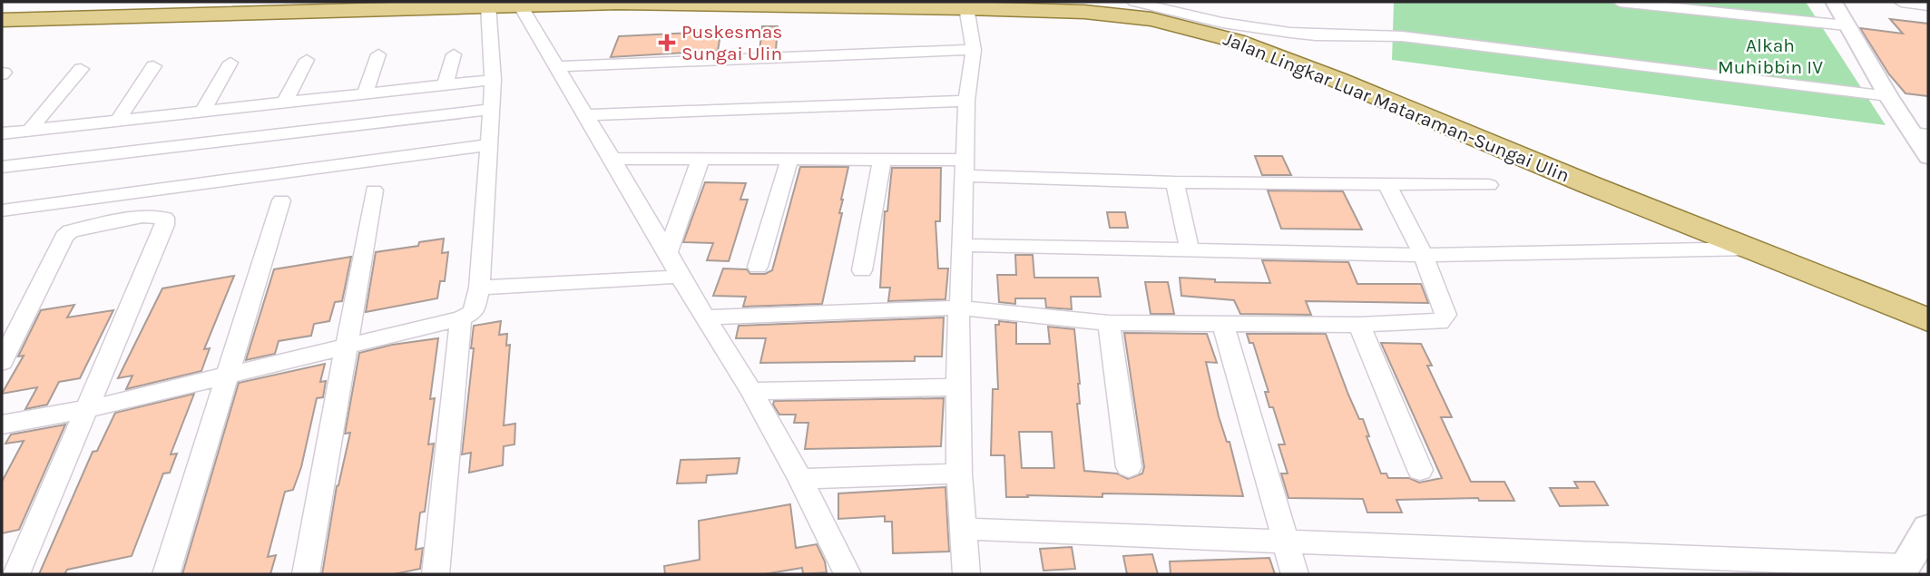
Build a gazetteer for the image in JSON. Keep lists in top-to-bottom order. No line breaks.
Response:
{"streets":{"main road":["Jalan Lingkar Luar Mataraman-Sungai Ulin"]},"parks":["Alkah Muhibbin IV"],"places":{"health":["Puskesmas Sungai Ulin"]}}
